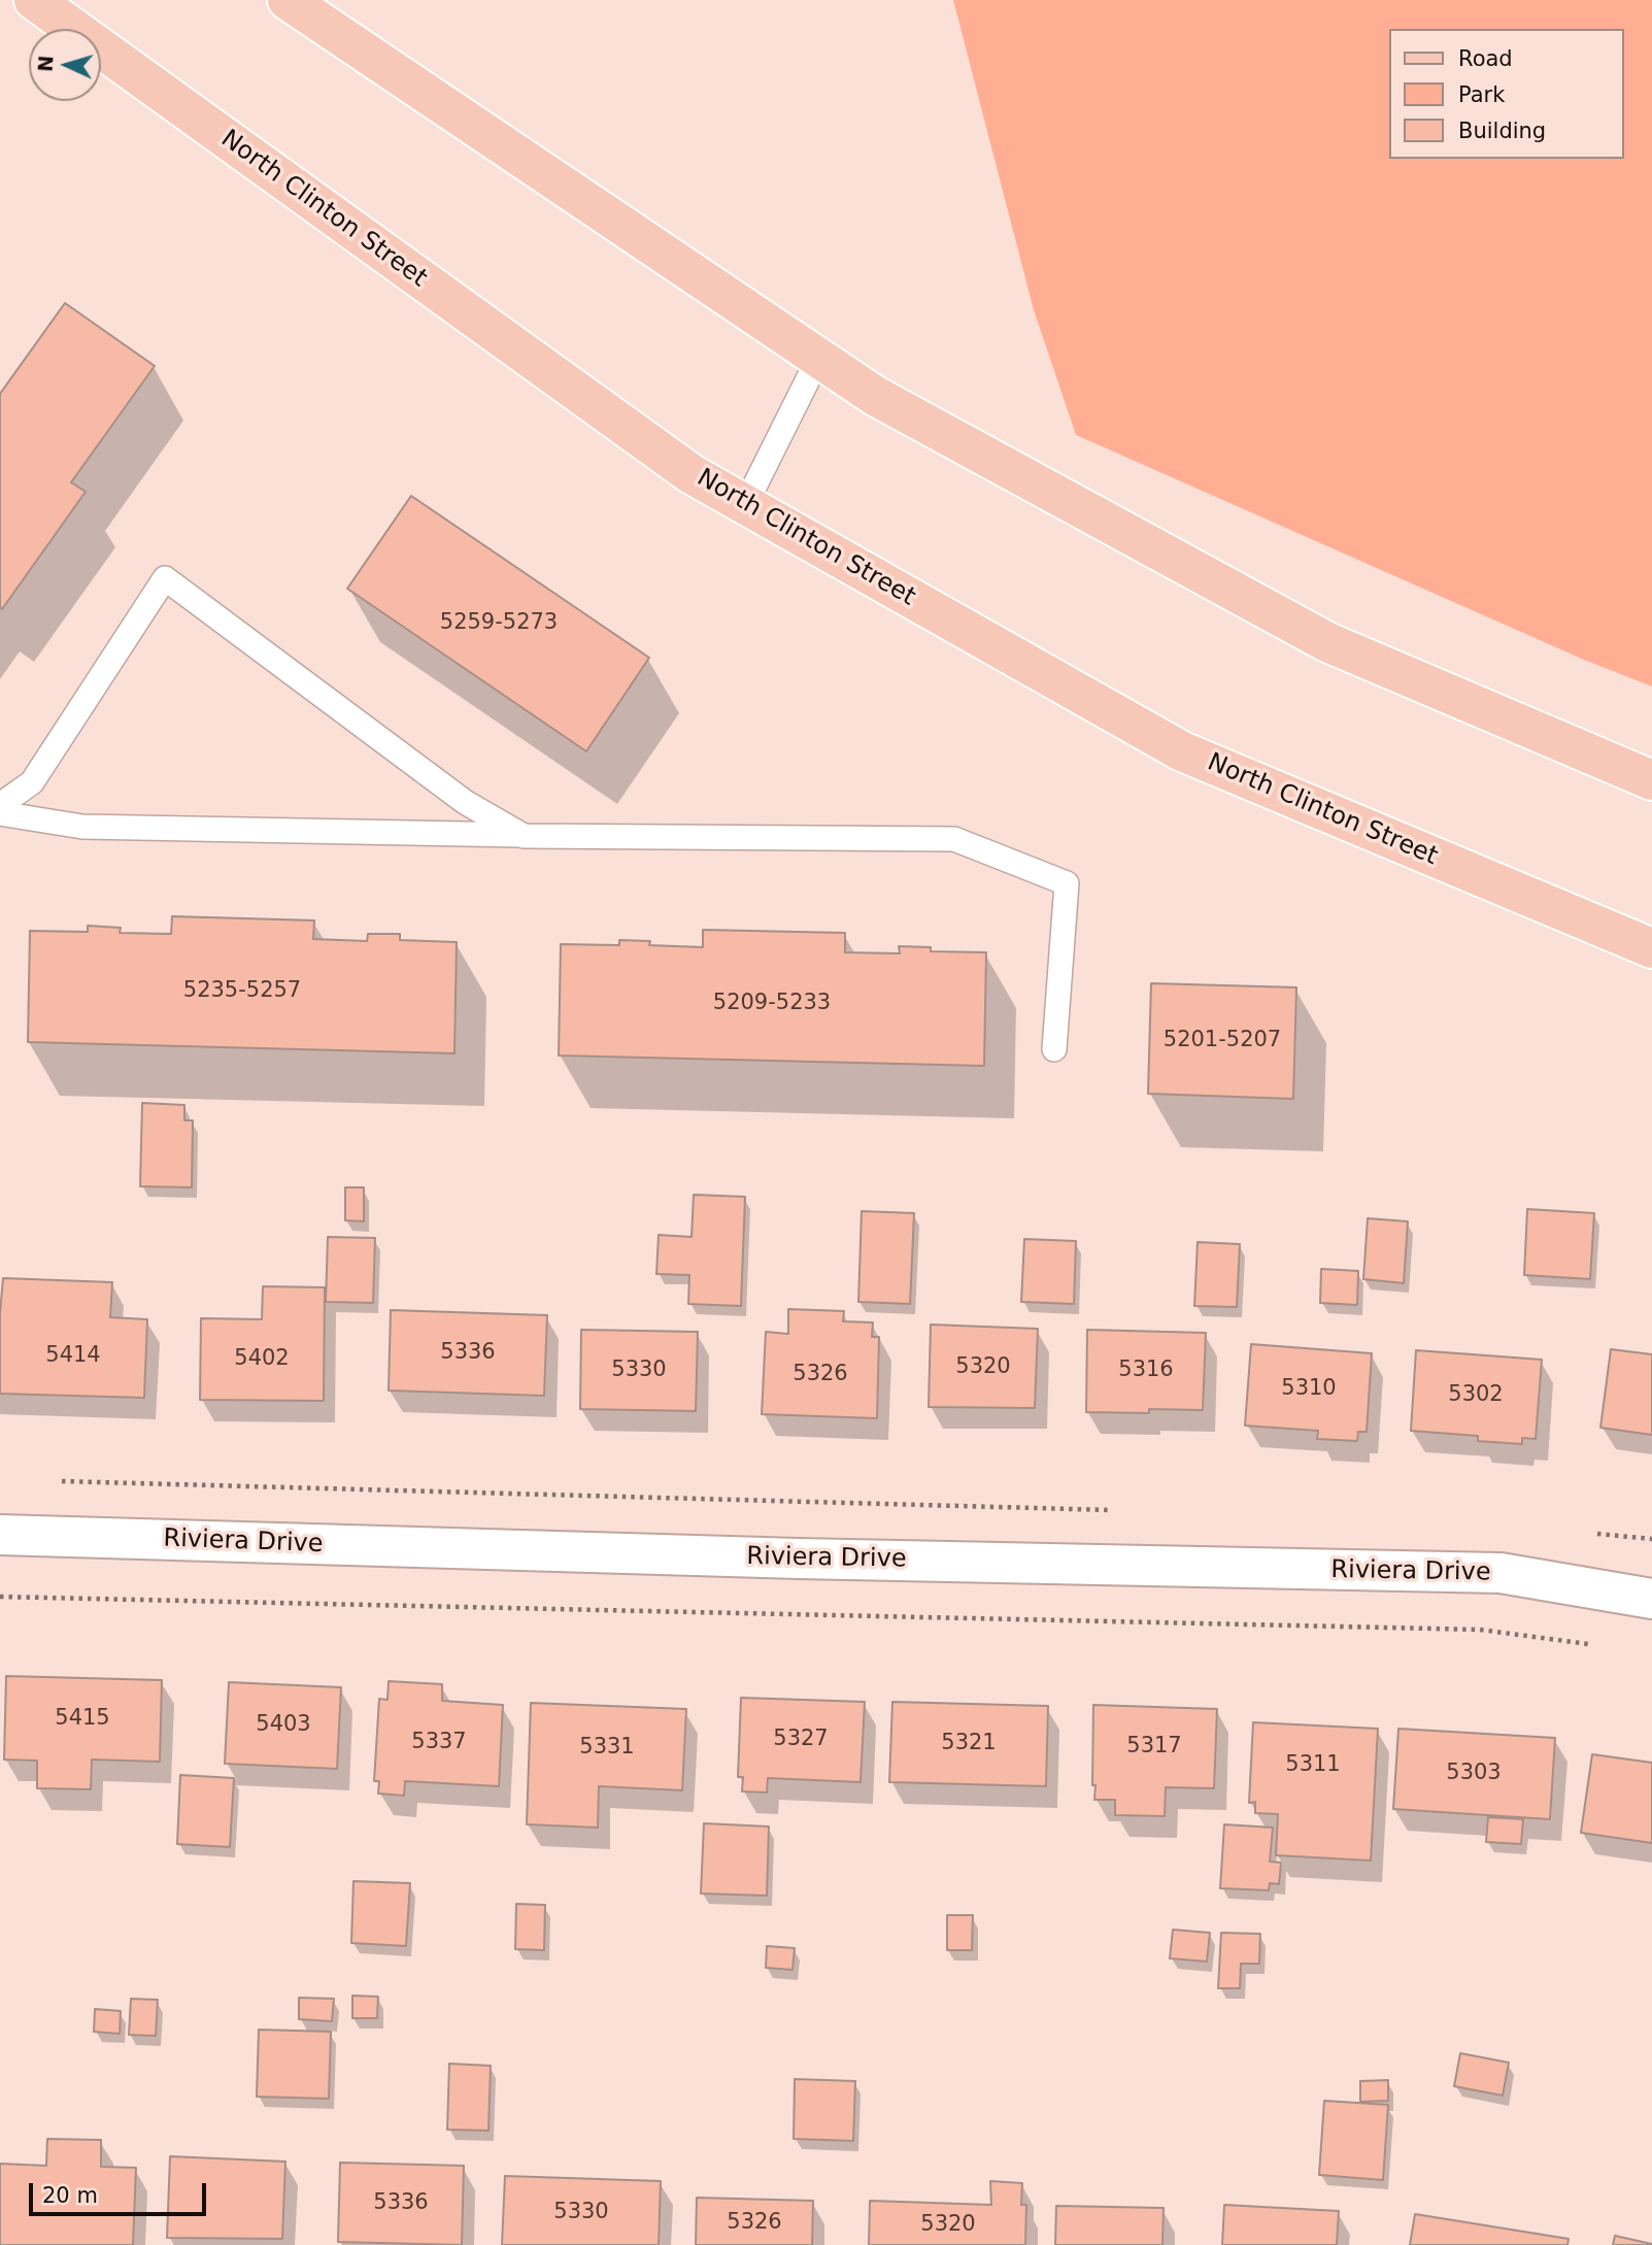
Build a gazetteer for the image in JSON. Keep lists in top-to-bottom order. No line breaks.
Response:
{"streets":{"main road":["North Clinton Street"],"street":["Riviera Drive"]},"house_numbers":["5259-5273","5235-5257","5209-5233","5201-5207","5336","5414","5402","5320","5330","5316","5326","5310","5302","5415","5403","5327","5337","5321","5317","5331","5311","5303","5336","5330","5326","5320"],"legend":["Road","Park","Building"],"scale_bar":"20 m","north":"left"}
